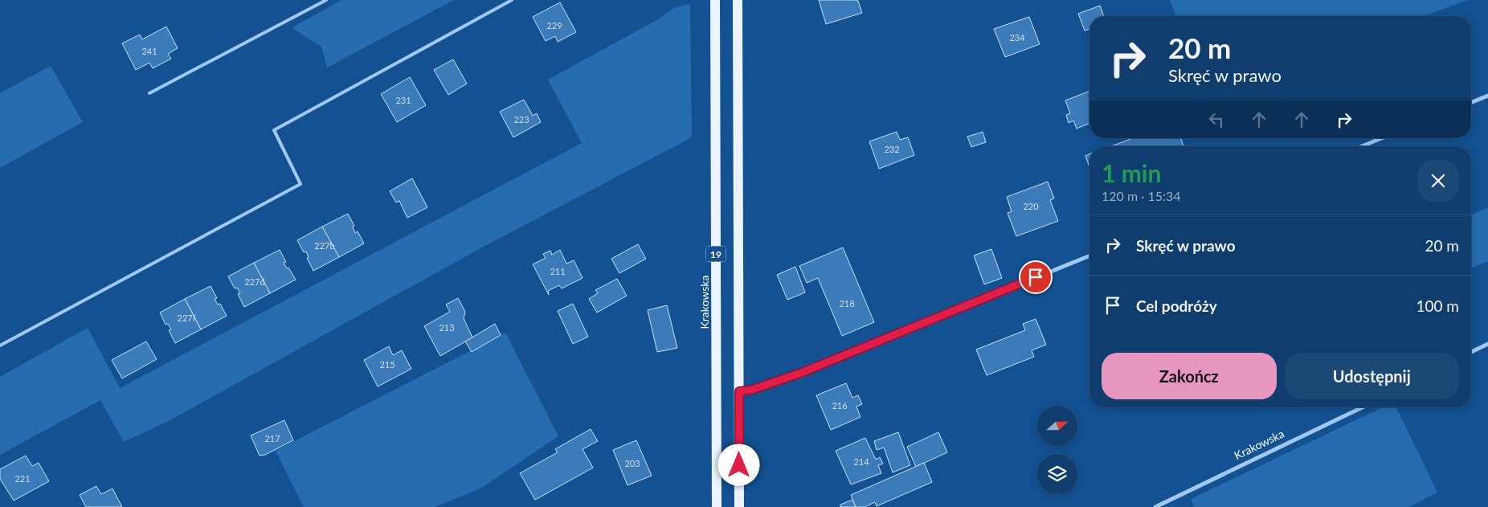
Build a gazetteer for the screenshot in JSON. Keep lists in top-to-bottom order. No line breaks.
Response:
{"streets":{"main road":["19","Krakowska"]},"house_numbers":["229","234","241","231","223","232","220","227b","211","227d","218","227f","213","215","216","217","214","203","221"],"north":"right","page":{"turn":["20 m","Skręć w prawo"],"heading":["1 min","120 m · 15:34"],"list":[{"name":"Skręć w prawo","value":"20 m"},{"name":"Cel podróży","value":"100 m"}],"buttons":["Zakończ","Udostępnij"]}}
